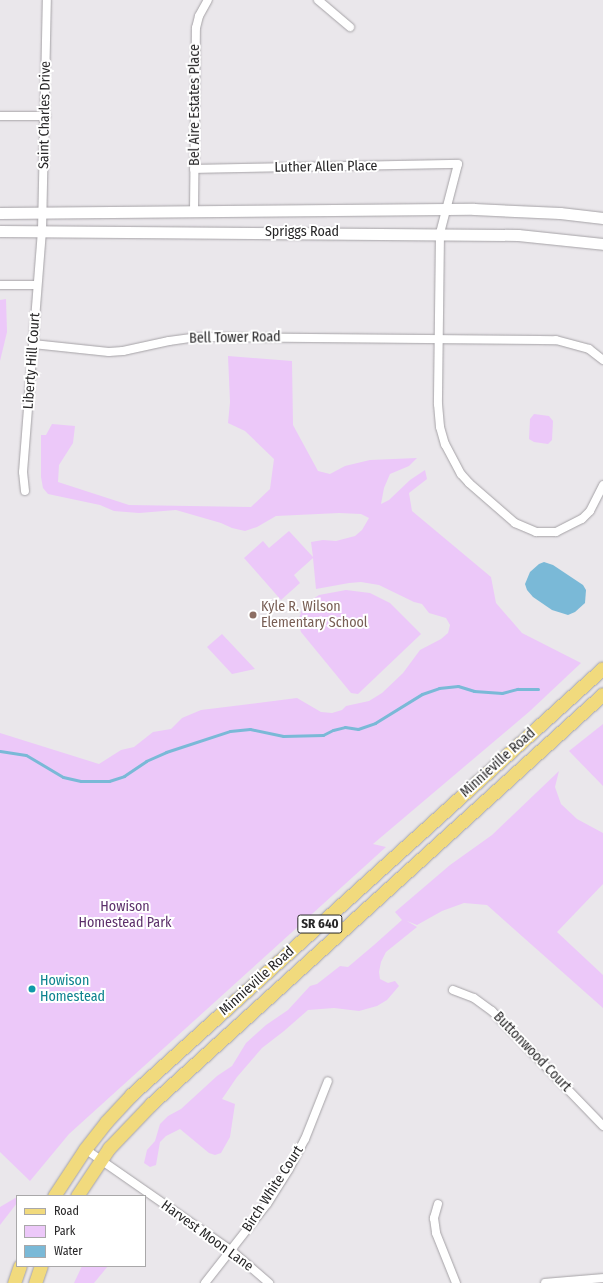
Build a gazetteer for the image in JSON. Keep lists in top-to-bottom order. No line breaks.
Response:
{"streets":{"main road":["Spriggs Road","Minnieville Road","SR 640"],"street":["Bel Aire Estates Place","Saint Charles Drive","Luther Allen Place","Bell Tower Road","Liberty Hill Court","Buttonwood Court","Birch White Court","Harvest Moon Lane"]},"crossings":[["Bel Aire Estates Place","Luther Allen Place"],["Bel Aire Estates Place","Spriggs Road"],["Saint Charles Drive","Spriggs Road"],["Saint Charles Drive","Liberty Hill Court"],["Luther Allen Place","Spriggs Road"],["Spriggs Road","Liberty Hill Court"],["Bell Tower Road","Liberty Hill Court"],["Minnieville Road","Harvest Moon Lane"],["Birch White Court","Harvest Moon Lane"]],"parks":["Howison Homestead Park"],"places":["Kyle R. Wilson Elementary School","Howison Homestead"],"legend":["Road","Park","Water"]}
